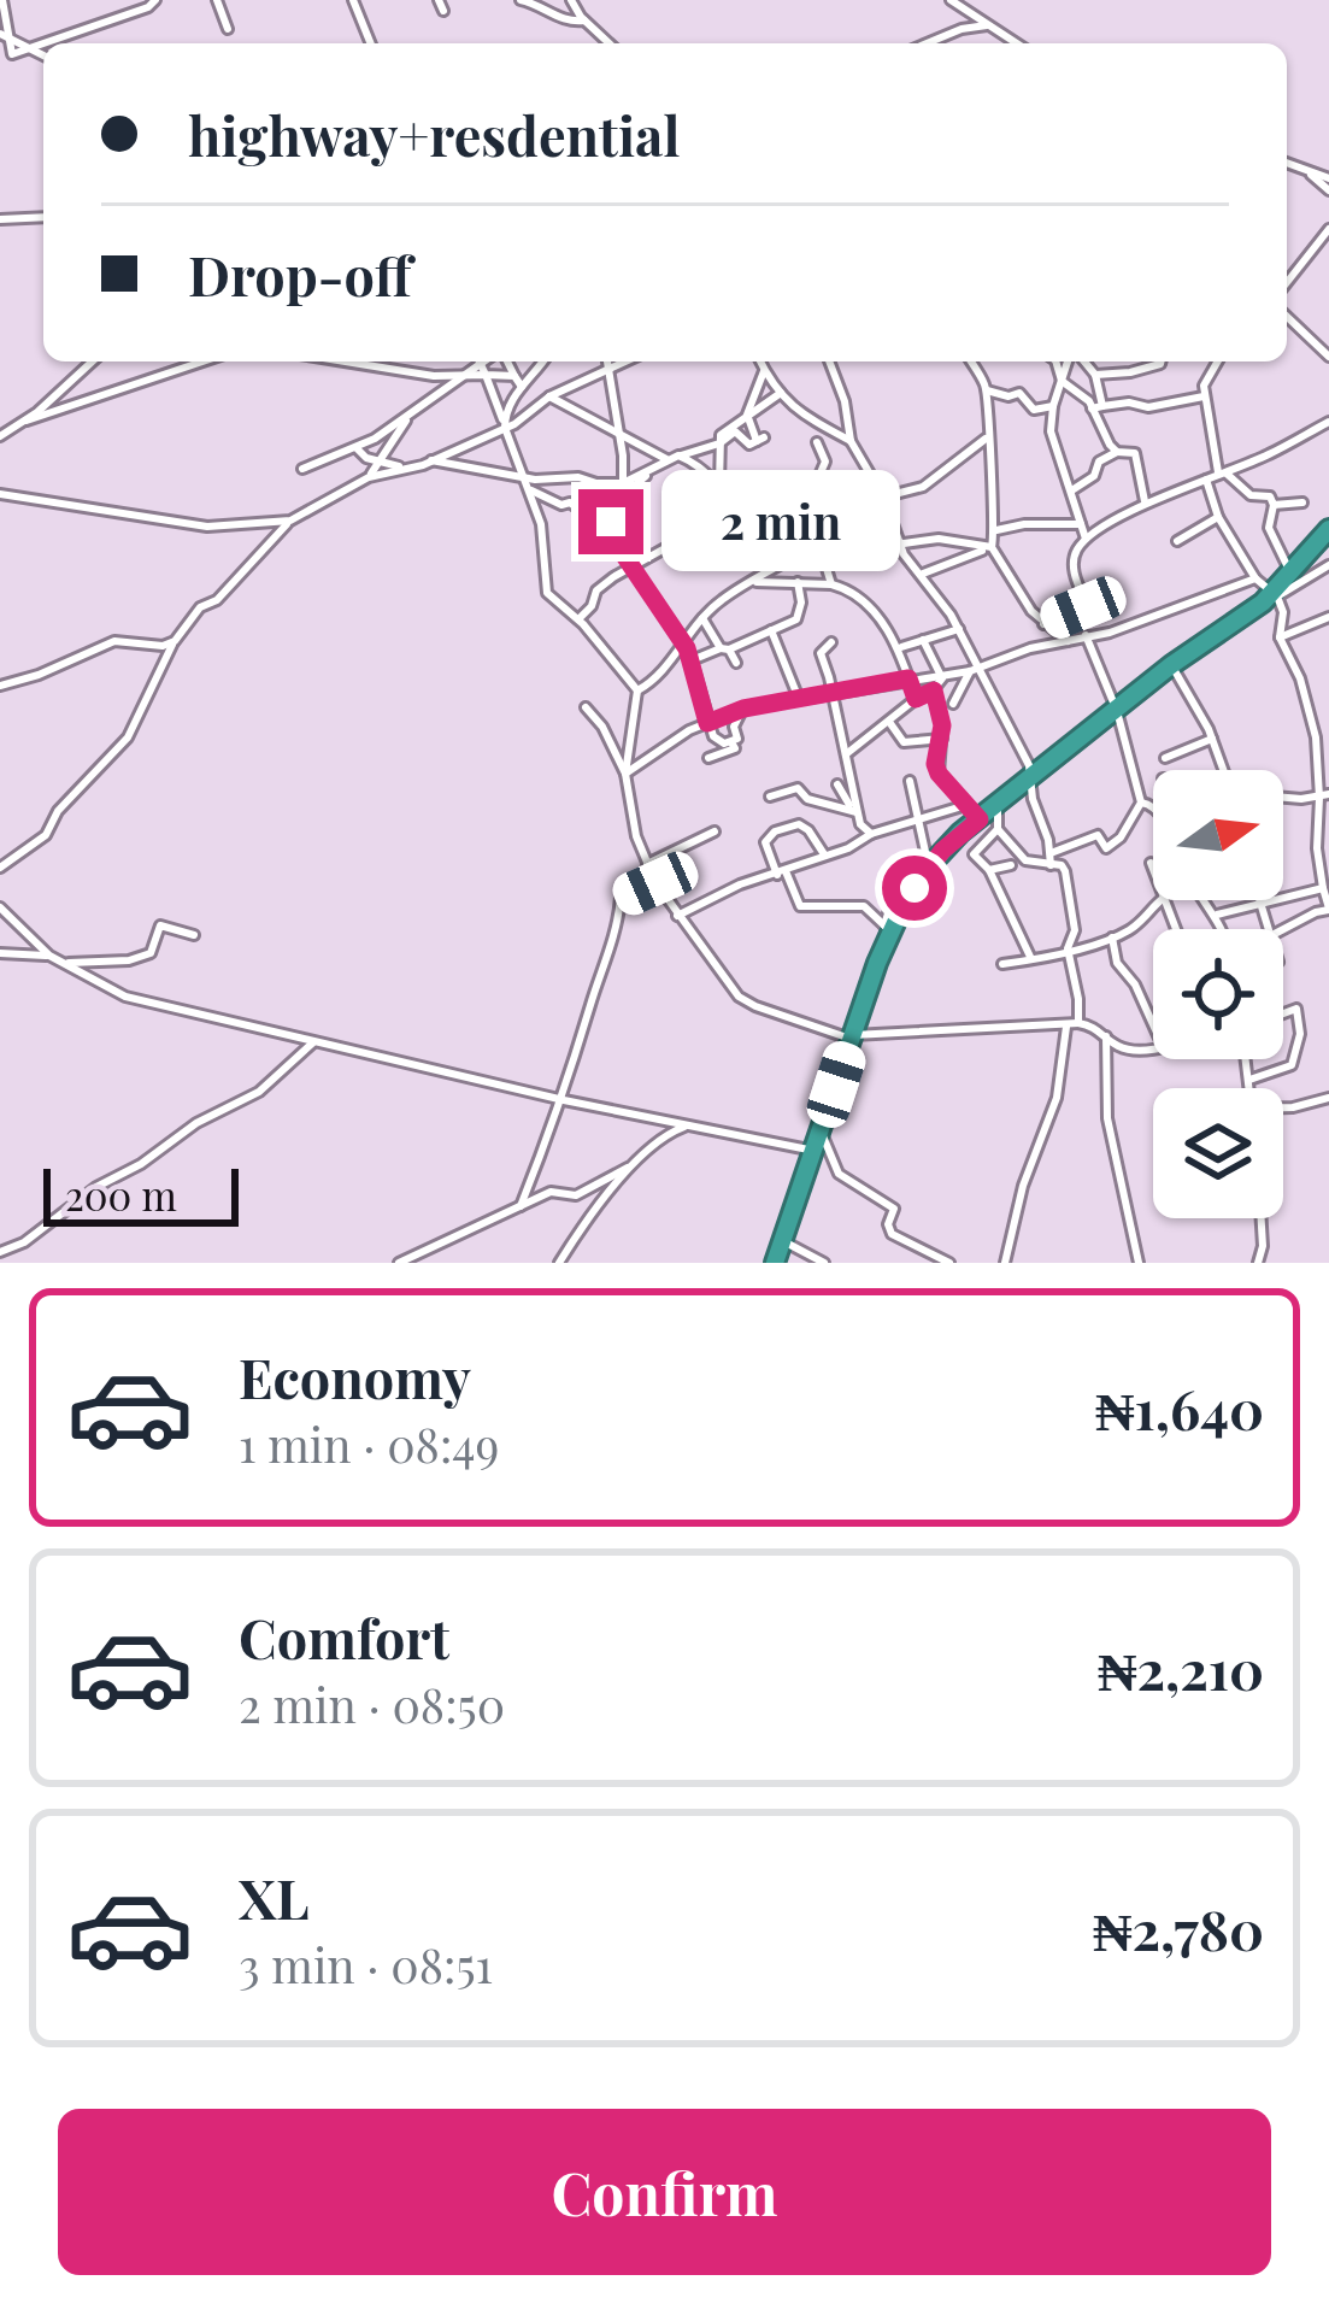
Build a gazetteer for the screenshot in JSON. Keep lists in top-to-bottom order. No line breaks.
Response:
{"scale_bar":"200 m","north":"right","page":{"banner":["highway+resdential","Drop-off"],"bubble":"2 min","scale":"200 m","list":[{"name":"Economy","note":"1 min · 08:49","value":"₦1,640"},{"name":"Comfort","note":"2 min · 08:50","value":"₦2,210"},{"name":"XL","note":"3 min · 08:51","value":"₦2,780"}],"buttons":"Confirm"}}
